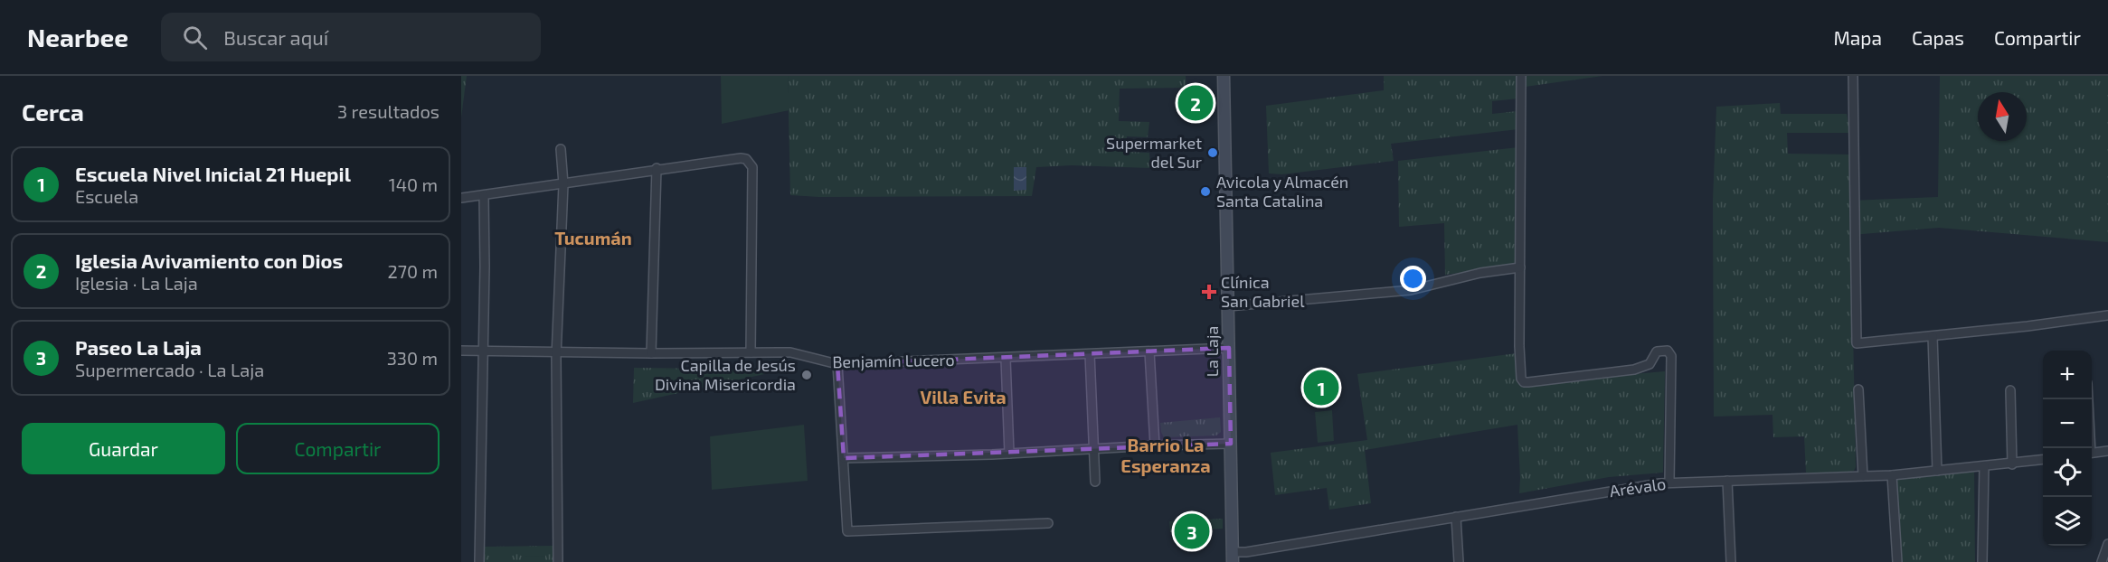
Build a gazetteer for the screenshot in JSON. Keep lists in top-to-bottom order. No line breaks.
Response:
{"streets":{"main road":["La Laja"],"street":["Benjamín Lucero","Arévalo"]},"crossings":[["La Laja","Benjamín Lucero"],["La Laja","Arévalo"]],"districts":["Tucumán","Villa Evita","Barrio La Esperanza"],"places":{"other":["Supermarket del Sur","Avicola y Almacén Santa Catalina","Capilla de Jesús Divina Misericordia"],"health":["Clínica San Gabriel"]},"north":"top","page":{"header":"Nearbee","search":"Buscar aquí","nav":["Mapa","Capas","Compartir"],"heading":["Cerca","3 resultados"],"pins":["2","1","3"],"list":[{"mark":"1","name":"Escuela Nivel Inicial 21 Huepil","note":"Escuela","value":"140 m"},{"mark":"2","name":"Iglesia Avivamiento con Dios","note":"Iglesia · La Laja","value":"270 m"},{"mark":"3","name":"Paseo La Laja","note":"Supermercado · La Laja","value":"330 m"}],"map_buttons":["+","−"],"buttons":["Guardar","Compartir"]}}
